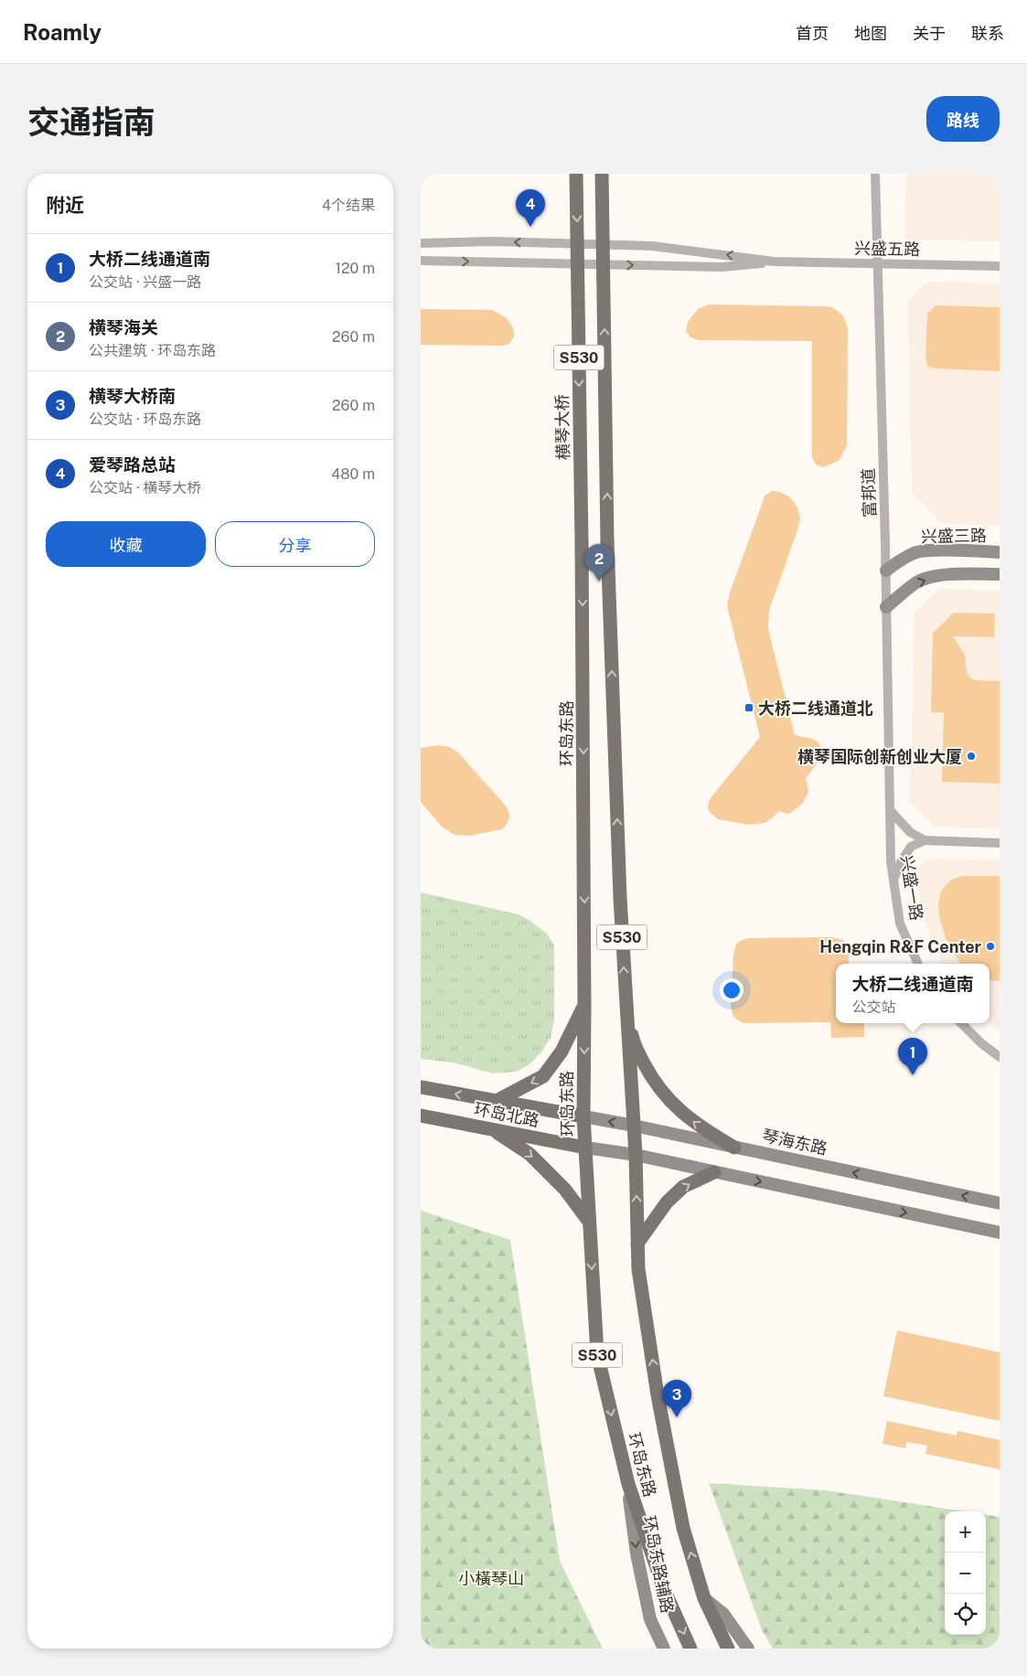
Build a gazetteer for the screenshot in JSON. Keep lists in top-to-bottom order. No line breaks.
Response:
{"streets":{"main road":["S530","横琴大桥","兴盛三路","环岛东路","环岛北路","琴海东路","环岛东路辅路"],"street":["兴盛五路","富邦道","兴盛一路"]},"crossings":[["兴盛五路","富邦道"],["横琴大桥","环岛东路"],["富邦道","兴盛三路"],["富邦道","兴盛一路"],["环岛东路","环岛北路"],["环岛东路","琴海东路"],["环岛东路","环岛东路辅路"],["环岛北路","琴海东路"]],"one_way":["横琴大桥","环岛东路辅路"],"parks":["小橫琴山"],"places":{"transit":["大桥二线通道北"],"other":["横琴国际创新创业大厦","Hengqin R&F Center"]},"page":{"header":"Roamly","nav":["首页","地图","关于","联系"],"title":"交通指南","buttons":["路线",["收藏","分享"]],"heading":["附近","4个结果"],"pins":["4","2","1","3"],"list":[{"mark":"1","name":"大桥二线通道南","note":"公交站 · 兴盛一路","value":"120 m"},{"mark":"2","name":"横琴海关","note":"公共建筑 · 环岛东路","value":"260 m"},{"mark":"3","name":"横琴大桥南","note":"公交站 · 环岛东路","value":"260 m"},{"mark":"4","name":"爱琴路总站","note":"公交站 · 横琴大桥","value":"480 m"}],"popup":["大桥二线通道南","公交站"],"map_buttons":["+","−"]}}
